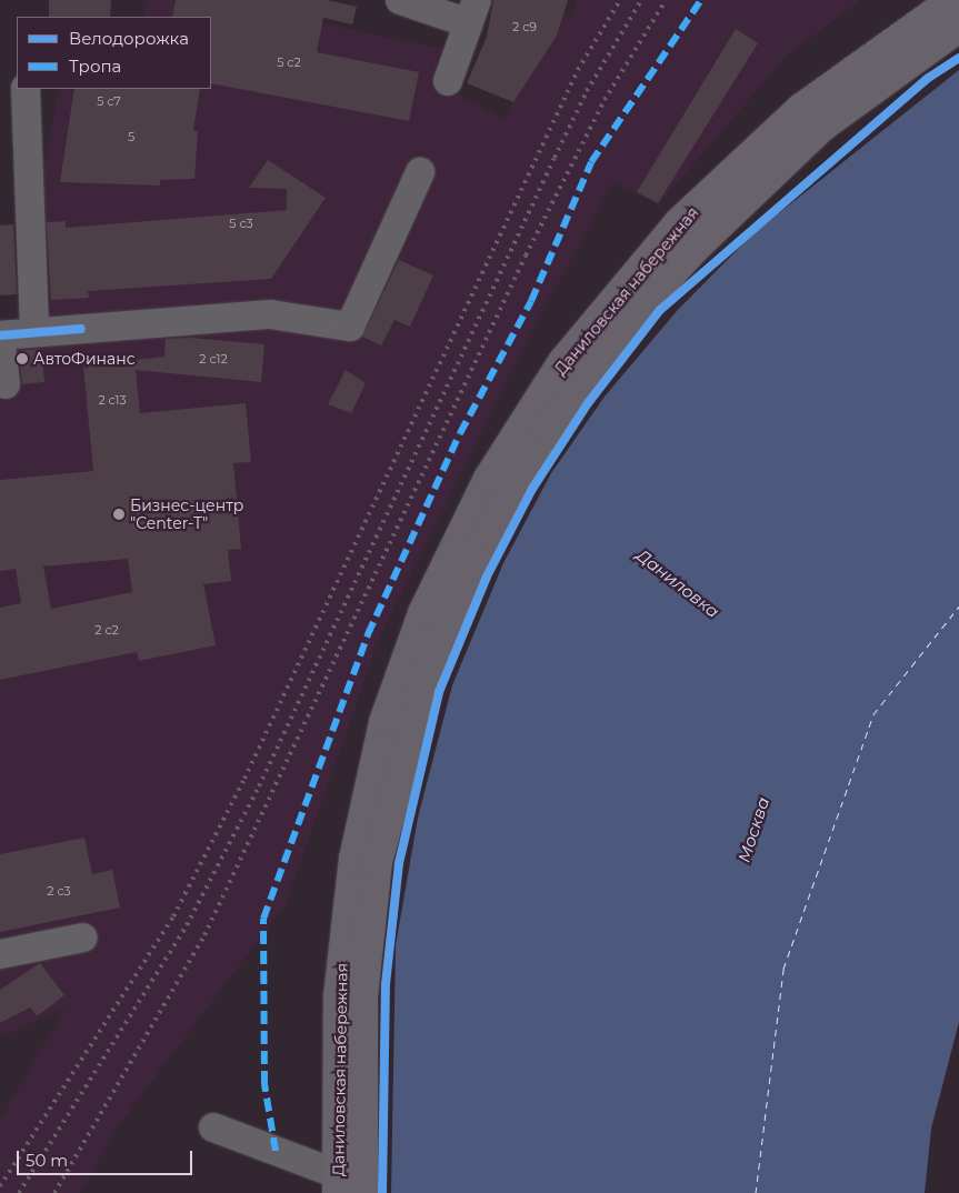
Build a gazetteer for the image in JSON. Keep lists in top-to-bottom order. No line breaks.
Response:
{"streets":{"main road":["Даниловская набережная"]},"water":["Даниловка","Москва"],"places":["АвтоФинанс","Бизнес-центр \"Center-T\""],"house_numbers":["2 с9","5 с2","5 с7","5","5 с3","2 с12","2 с13","2 с2","2 с3"],"legend":["Велодорожка","Тропа"],"scale_bar":"50 m"}
